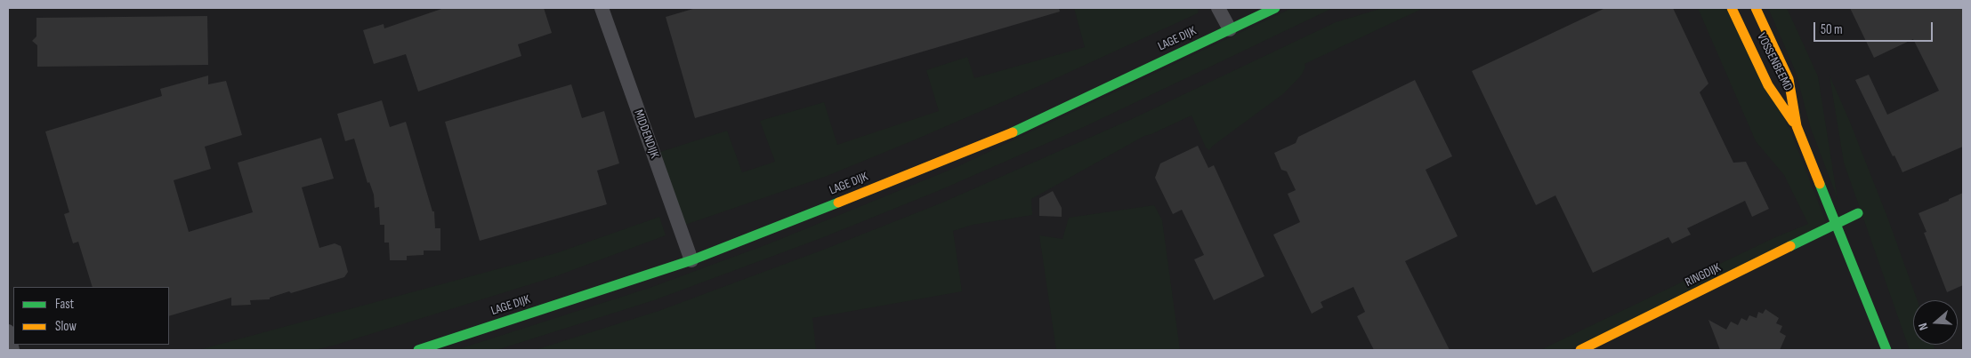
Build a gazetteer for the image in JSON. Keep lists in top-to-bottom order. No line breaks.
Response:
{"streets":{"main road":["LAGE DIJK","VOSSENBEEMD","RINGDIJK"],"street":["MIDDENDIJK"]},"crossings":[["LAGE DIJK","MIDDENDIJK"],["VOSSENBEEMD","RINGDIJK"]],"legend":["Fast","Slow"],"scale_bar":"50 m","north":"left"}
